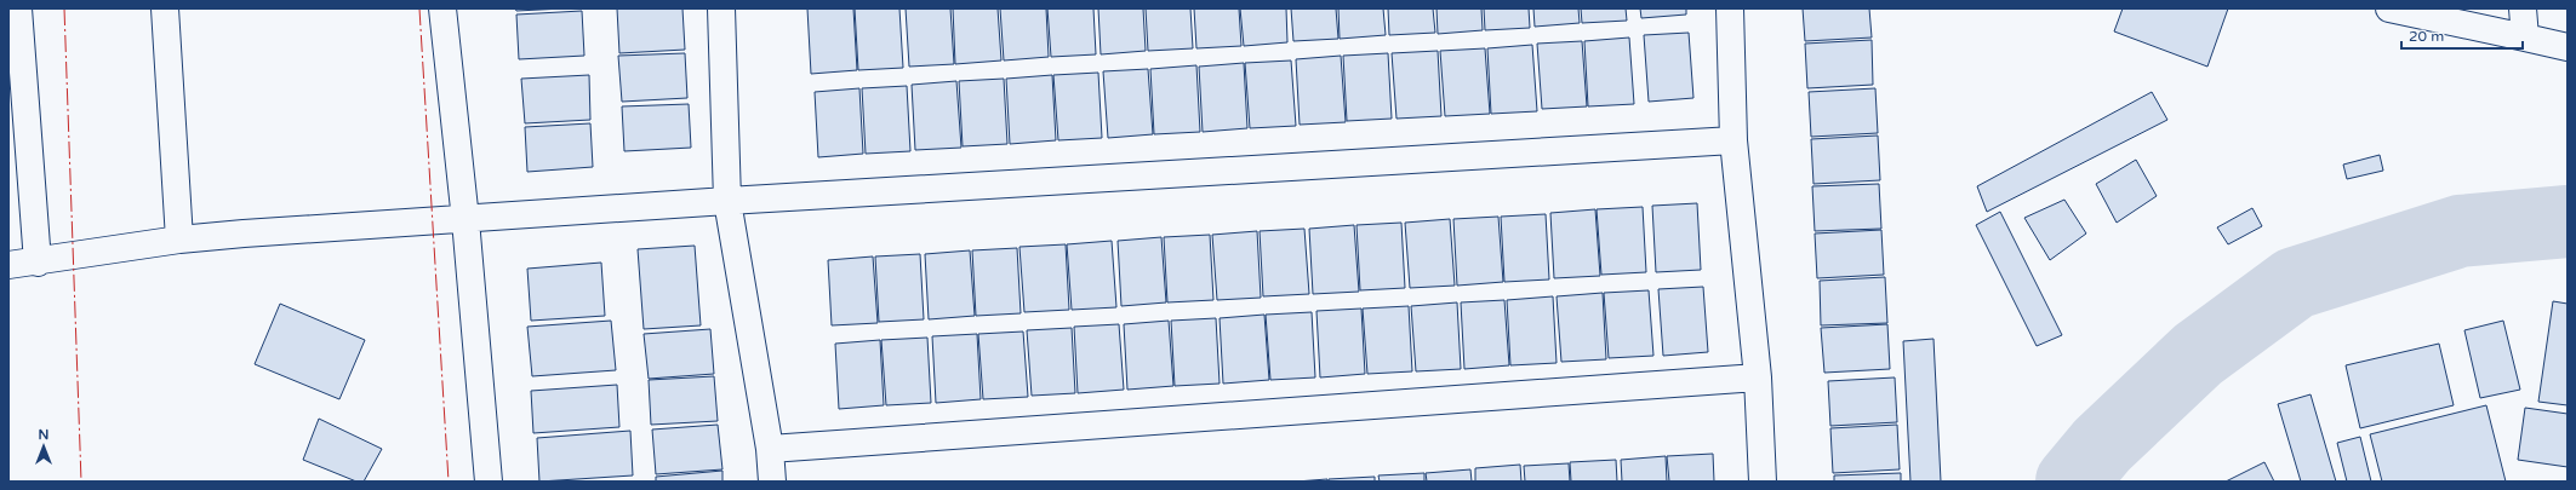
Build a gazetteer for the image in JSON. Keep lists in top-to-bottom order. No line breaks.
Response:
{"scale_bar":"20 m","north":"top"}
